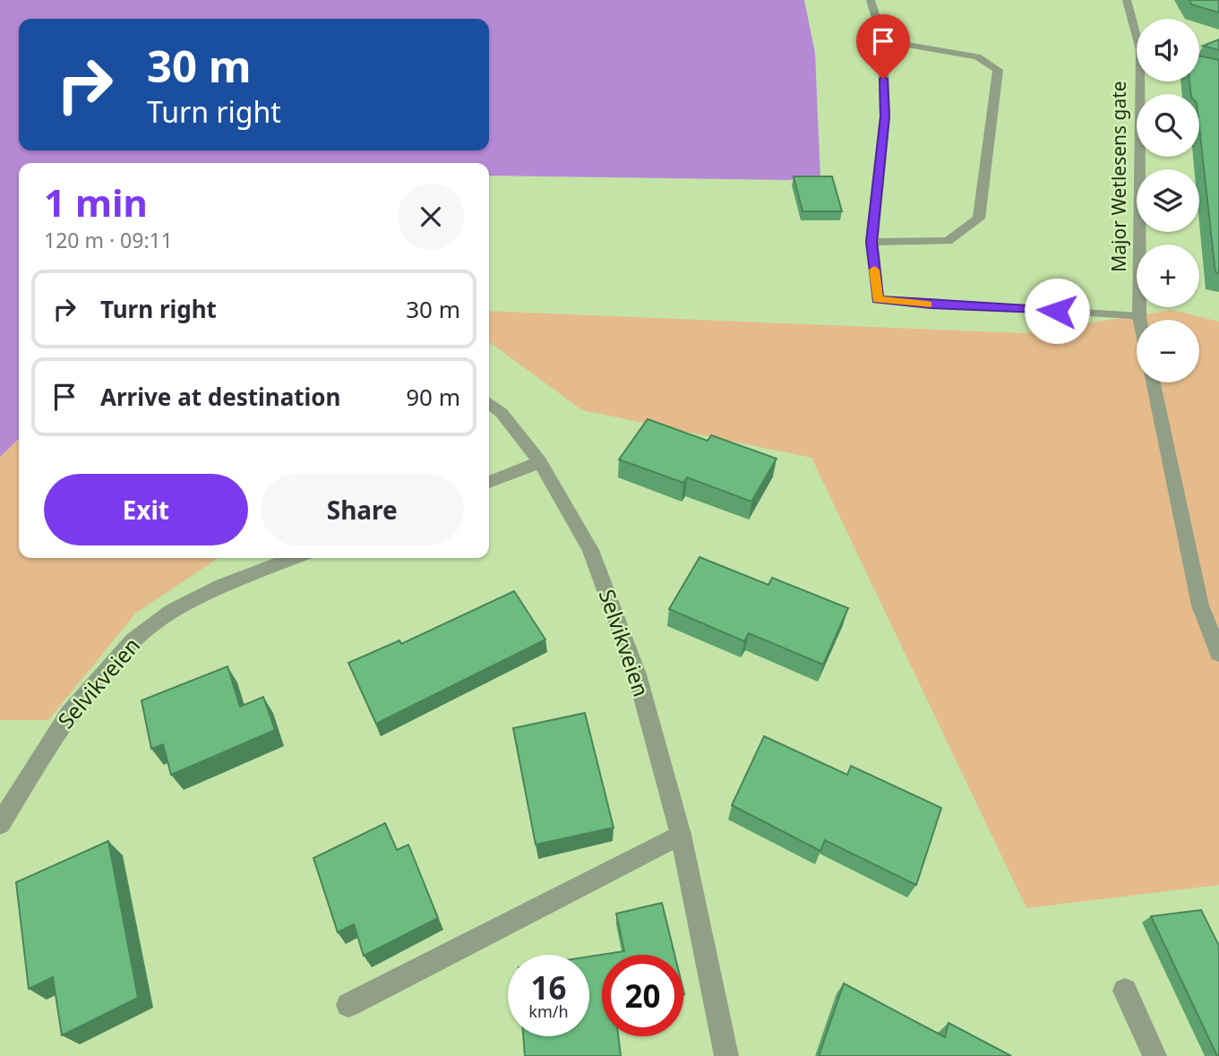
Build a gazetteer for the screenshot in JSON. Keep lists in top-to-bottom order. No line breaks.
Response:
{"streets":{"street":["Major Wetlesens gate","Selvikveien"]},"page":{"map_buttons":["+","−"],"turn":["30 m","Turn right"],"heading":["1 min","120 m · 09:11"],"list":[{"name":"Turn right","value":"30 m"},{"name":"Arrive at destination","value":"90 m"}],"buttons":["Exit","Share"],"speed":"16 km/h","limit":"20"}}
